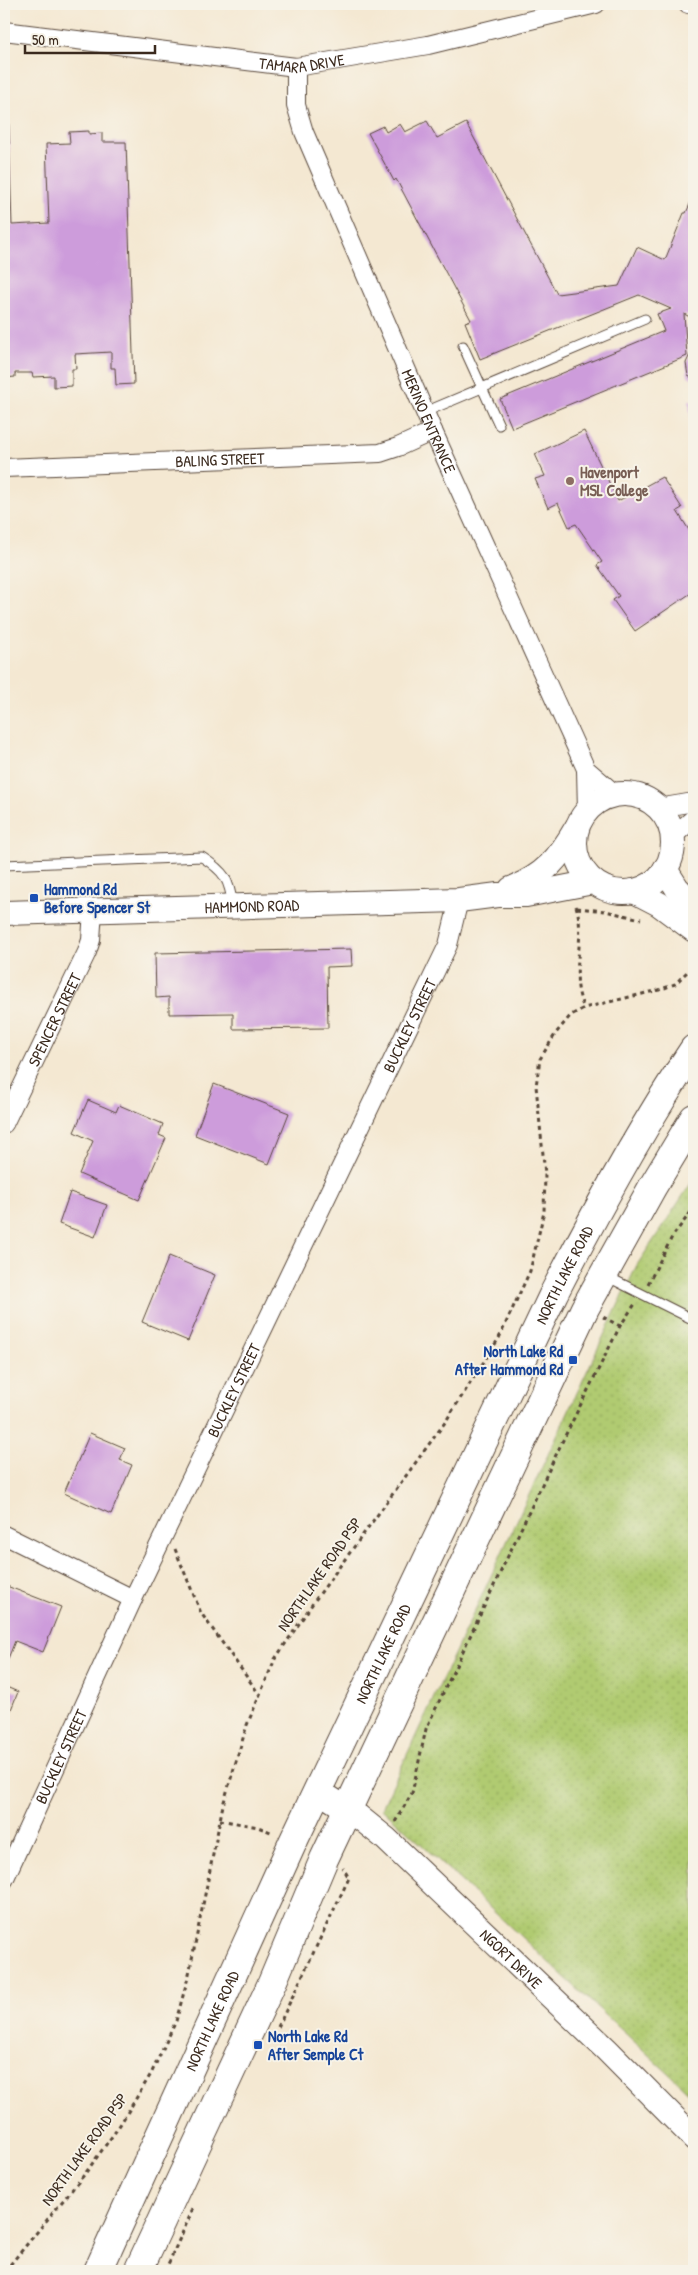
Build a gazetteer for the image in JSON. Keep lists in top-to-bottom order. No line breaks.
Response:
{"streets":{"main road":["HAMMOND ROAD","NORTH LAKE ROAD","NGORT DRIVE"],"street":["TAMARA DRIVE","MERINO ENTRANCE","BALING STREET","SPENCER STREET","BUCKLEY STREET"],"path":["NORTH LAKE ROAD PSP"]},"crossings":[["TAMARA DRIVE","MERINO ENTRANCE"],["MERINO ENTRANCE","BALING STREET"],["MERINO ENTRANCE","HAMMOND ROAD"],["HAMMOND ROAD","SPENCER STREET"],["HAMMOND ROAD","BUCKLEY STREET"],["NORTH LAKE ROAD","NGORT DRIVE"]],"places":{"other":["Havenport MSL College"],"transit":["Hammond Rd Before Spencer St","North Lake Rd After Hammond Rd","North Lake Rd After Semple Ct"]},"scale_bar":"50 m"}
